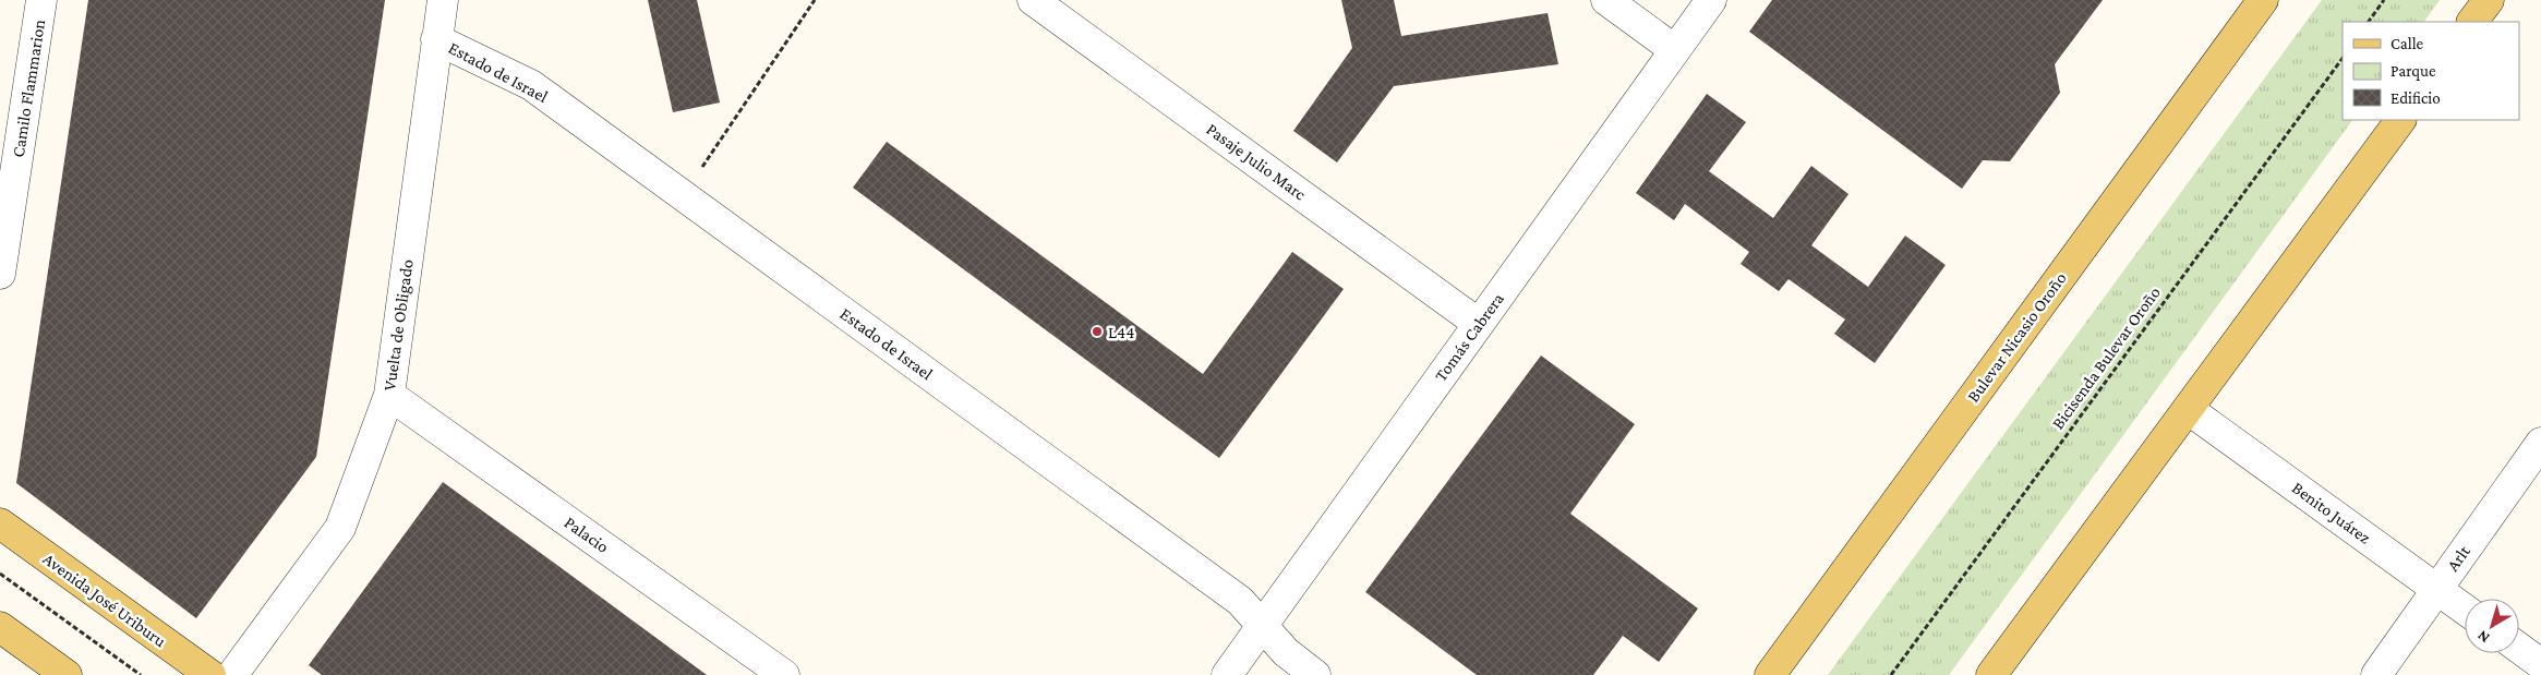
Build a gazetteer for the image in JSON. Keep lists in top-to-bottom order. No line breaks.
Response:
{"streets":{"main road":["Bulevar Nicasio Oroño","Avenida José Uriburu"],"street":["Estado de Israel","Camilo Flammarion","Pasaje Julio Marc","Vuelta de Obligado","Tomás Cabrera","Benito Juárez","Palacio","Arlt"],"path":["Bicisenda Bulevar Oroño"]},"crossings":[["Estado de Israel","Vuelta de Obligado"],["Estado de Israel","Tomás Cabrera"],["Pasaje Julio Marc","Tomás Cabrera"],["Vuelta de Obligado","Palacio"],["Benito Juárez","Arlt"]],"places":["L44"],"legend":["Calle","Parque","Edificio"],"north":"bottom left"}
